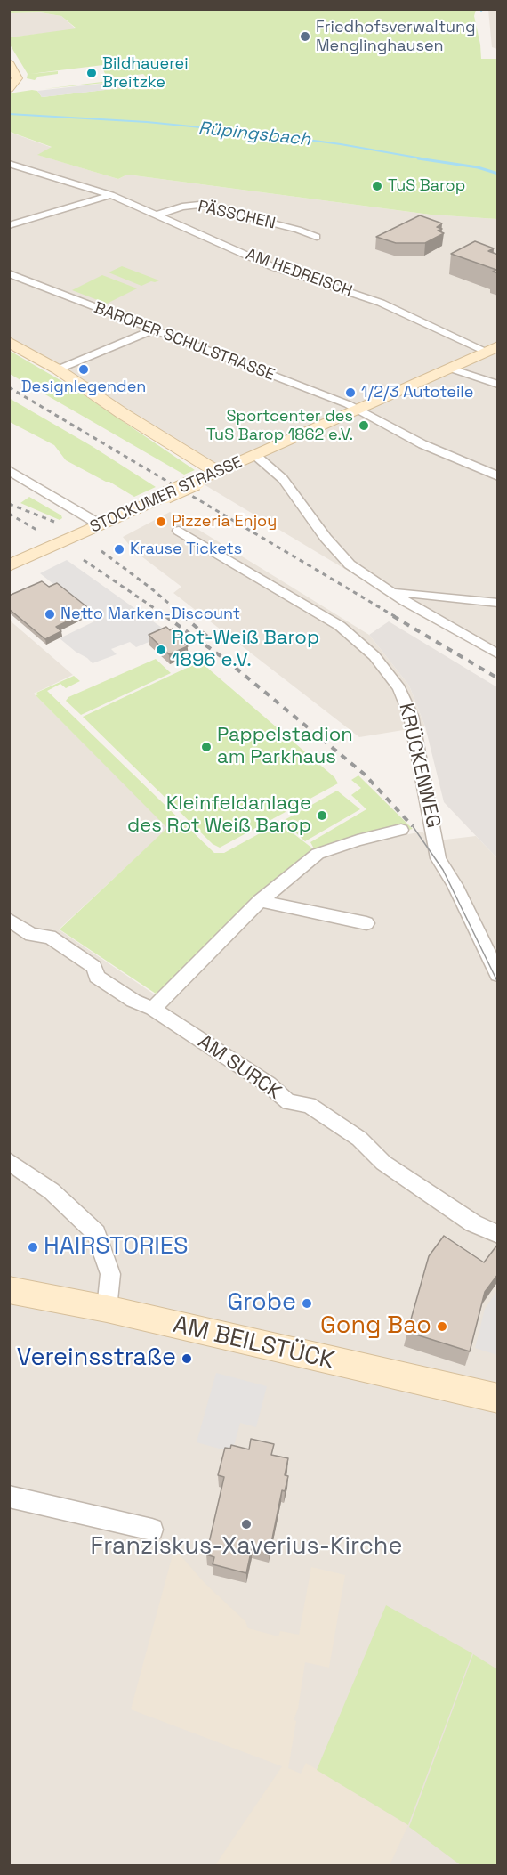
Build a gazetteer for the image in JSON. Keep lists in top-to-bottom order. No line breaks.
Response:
{"streets":{"main road":["STOCKUMER STRASSE","AM BEILSTÜCK"],"street":["PÄSSCHEN","AM HEDREISCH","BAROPER SCHULSTRASSE","KRÜCKENWEG","AM SURCK"]},"crossings":[["PÄSSCHEN","AM HEDREISCH"],["AM HEDREISCH","STOCKUMER STRASSE"],["BAROPER SCHULSTRASSE","STOCKUMER STRASSE"]],"water":["Rüpingsbach"],"places":["Friedhofsverwaltung Menglinghausen","Bildhauerei Breitzke","TuS Barop","Designlegenden","1/2/3 Autoteile","Sportcenter des TuS Barop 1862 e.V.","Pizzeria Enjoy","Krause Tickets","Netto Marken-Discount","Rot-Weiß Barop 1896 e.V.","Pappelstadion am Parkhaus","Kleinfeldanlage des Rot Weiß Barop","HAIRSTORIES","Grobe","Gong Bao","Vereinsstraße","Franziskus-Xaverius-Kirche"]}
